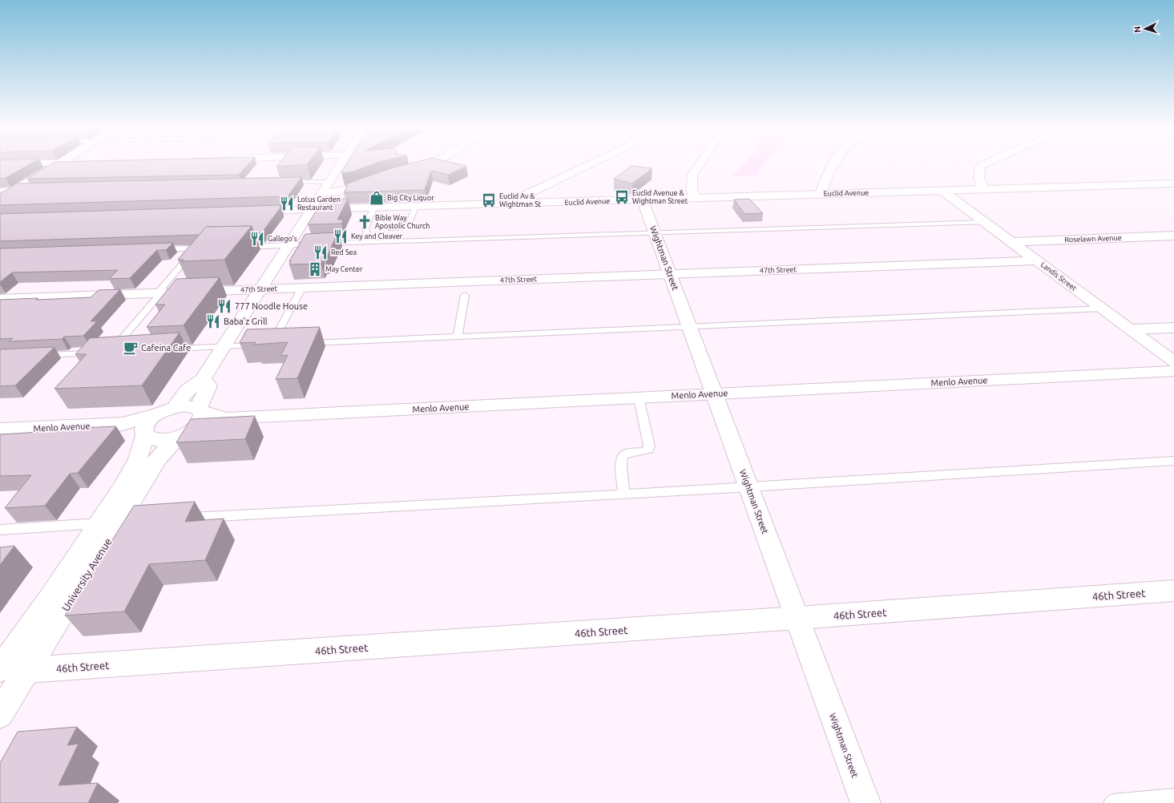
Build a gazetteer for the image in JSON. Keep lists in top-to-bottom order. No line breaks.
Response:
{"streets":{"street":["Euclid Avenue","Roselawn Avenue","Wightman Street","47th Street","Landis Street","Menlo Avenue","University Avenue","46th Street"]},"crossings":[["Euclid Avenue","Wightman Street"],["Euclid Avenue","Landis Street"],["Roselawn Avenue","Landis Street"],["Wightman Street","47th Street"],["Wightman Street","Menlo Avenue"],["Wightman Street","46th Street"],["47th Street","Landis Street"],["Menlo Avenue","University Avenue"],["University Avenue","46th Street"]],"places":{"bus stop":["Euclid Avenue & Wightman Street","Euclid Av & Wightman St"],"shop":["Big City Liquor"],"restaurant":["Lotus Garden Restaurant","Key and Cleaver","Gallego's","Red Sea","777 Noodle House","Baba'z Grill"],"church":["Bible Way Apostolic Church"],"building":["May Center"],"cafe":["Cafeina Cafe"]},"north":"left"}
